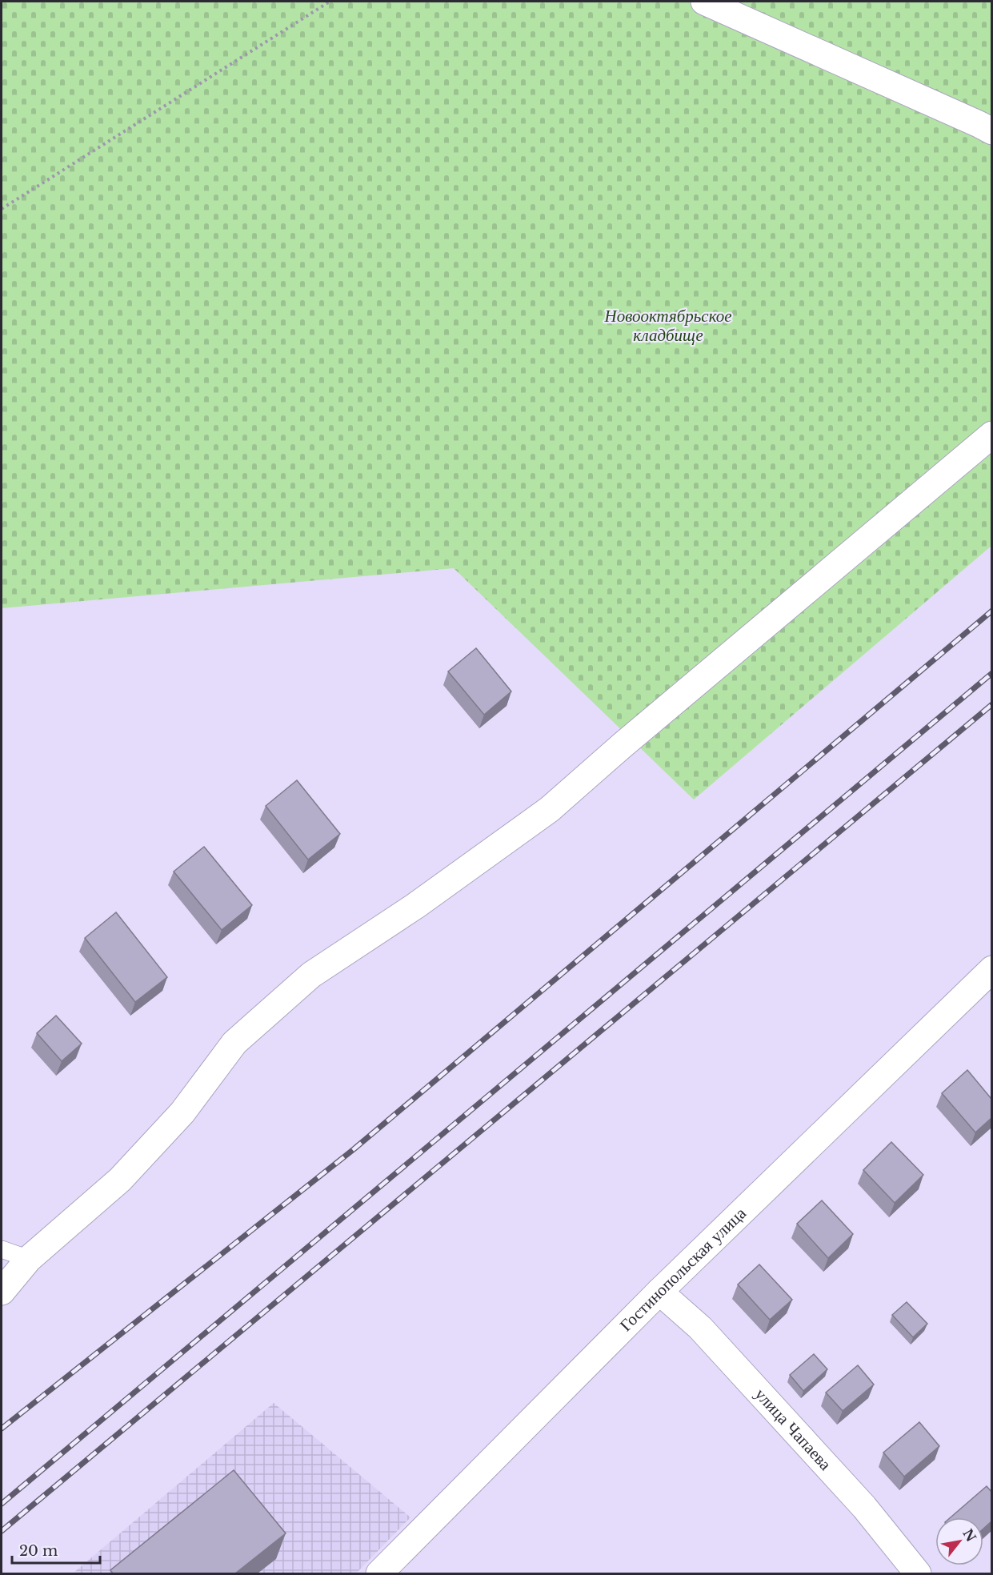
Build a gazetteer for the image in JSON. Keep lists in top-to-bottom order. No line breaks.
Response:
{"streets":{"street":["Гостинопольская улица","улица Чапаева"]},"crossings":[["Гостинопольская улица","улица Чапаева"]],"parks":["Новооктябрьское кладбище"],"scale_bar":"20 m","north":"top right"}
